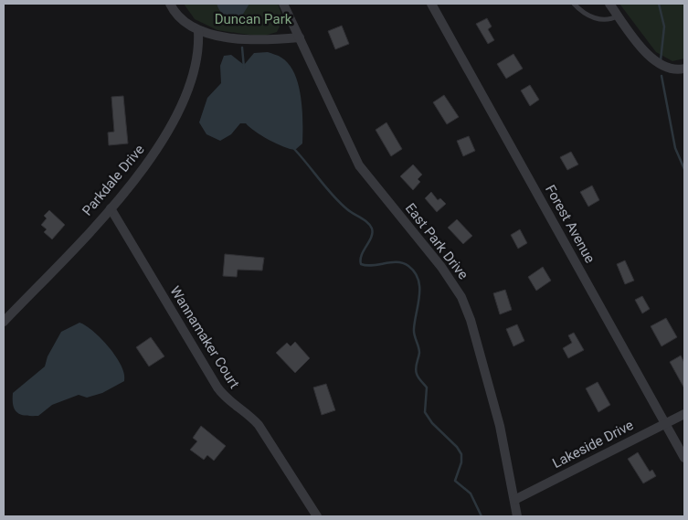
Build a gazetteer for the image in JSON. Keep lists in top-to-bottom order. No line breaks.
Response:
{"streets":{"street":["Parkdale Drive","Forest Avenue","East Park Drive","Wannamaker Court","Lakeside Drive"]},"crossings":[["Parkdale Drive","Wannamaker Court"],["Forest Avenue","Lakeside Drive"],["East Park Drive","Lakeside Drive"]],"parks":["Duncan Park"]}
